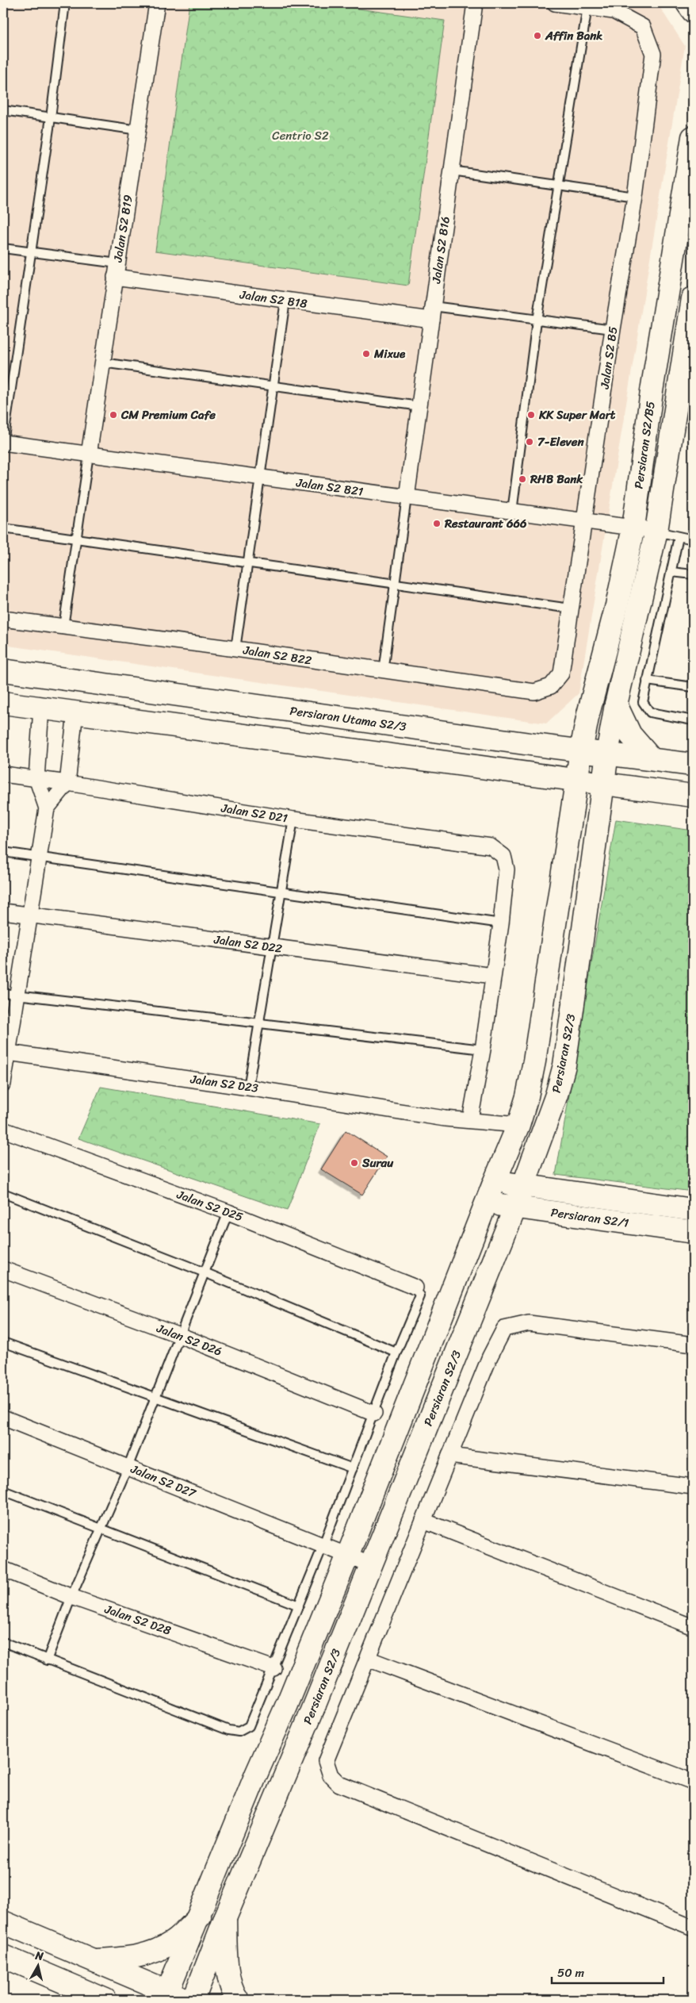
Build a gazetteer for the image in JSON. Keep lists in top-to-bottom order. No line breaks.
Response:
{"streets":{"main road":["Persiaran S2/B5","Persiaran Utama S2/3","Persiaran S2/3","Persiaran S2/1"],"street":["Jalan S2 B19","Jalan S2 B16","Jalan S2 B18","Jalan S2 B5","Jalan S2 B21","Jalan S2 B22","Jalan S2 D21","Jalan S2 D22","Jalan S2 D23","Jalan S2 D25","Jalan S2 D26","Jalan S2 D27","Jalan S2 D28"]},"crossings":[["Jalan S2 B19","Jalan S2 B18"],["Jalan S2 B19","Jalan S2 B21"],["Jalan S2 B16","Jalan S2 B18"],["Jalan S2 B16","Jalan S2 B21"],["Jalan S2 B5","Jalan S2 B21"],["Jalan S2 B5","Jalan S2 B22"],["Persiaran S2/B5","Jalan S2 B21"],["Persiaran S2/B5","Persiaran Utama S2/3"],["Persiaran S2/B5","Persiaran S2/3"],["Persiaran S2/B5","Jalan S2 D23"],["Persiaran S2/B5","Persiaran S2/1"],["Persiaran S2/B5","Jalan S2 D27"],["Persiaran Utama S2/3","Persiaran S2/3"],["Persiaran S2/3","Persiaran S2/1"],["Persiaran S2/3","Jalan S2 D27"]],"parks":["Centrio S2"],"places":["Affin Bank","Mixue","CM Premium Cafe","KK Super Mart","7-Eleven","RHB Bank","Restaurant 666","Surau"],"scale_bar":"50 m","north":"top"}
